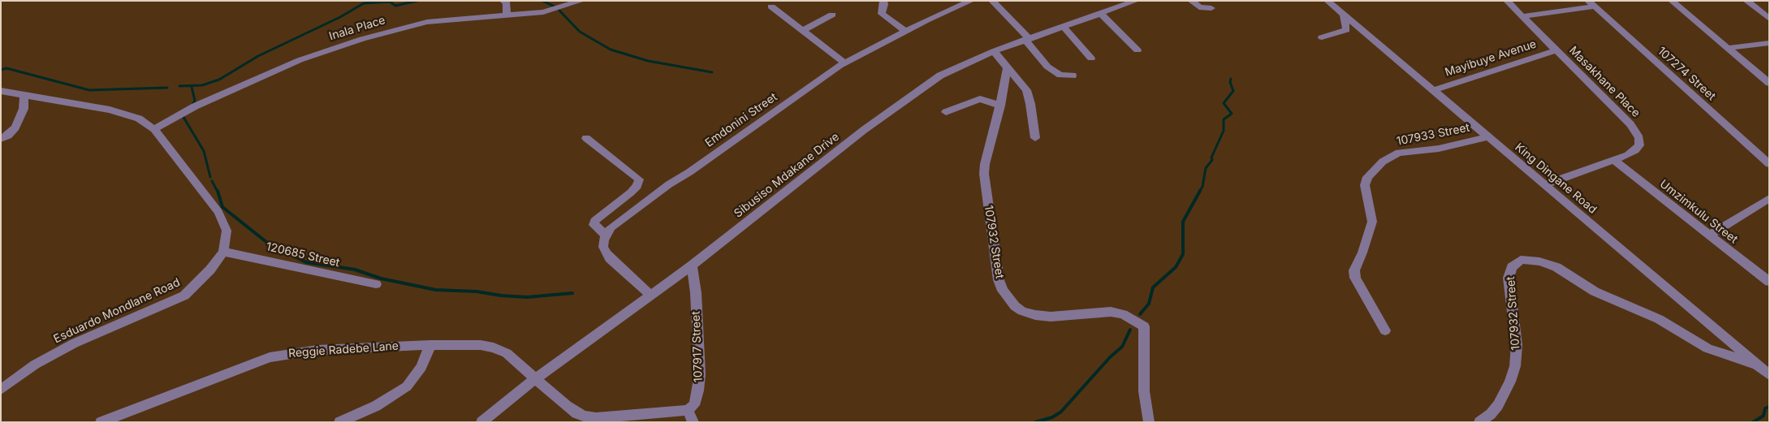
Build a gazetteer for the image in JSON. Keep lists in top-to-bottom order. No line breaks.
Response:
{"streets":{"street":["Inala Place","Mayibuye Avenue","107274 Street","Masakhane Place","Emdonini Street","107933 Street","Sibusiso Mdakane Drive","King Dingane Road","Umzimkulu Street","107932 Street","120685 Street","Esduardo Mondlane Road","107917 Street","Reggie Radebe Lane"]},"crossings":[["Inala Place","Esduardo Mondlane Road"],["Mayibuye Avenue","Masakhane Place"],["Mayibuye Avenue","King Dingane Road"],["Masakhane Place","King Dingane Road"],["Masakhane Place","Umzimkulu Street"],["107933 Street","King Dingane Road"],["Sibusiso Mdakane Drive","107917 Street"],["Sibusiso Mdakane Drive","Reggie Radebe Lane"],["King Dingane Road","107932 Street"],["120685 Street","Esduardo Mondlane Road"],["107917 Street","Reggie Radebe Lane"]]}
